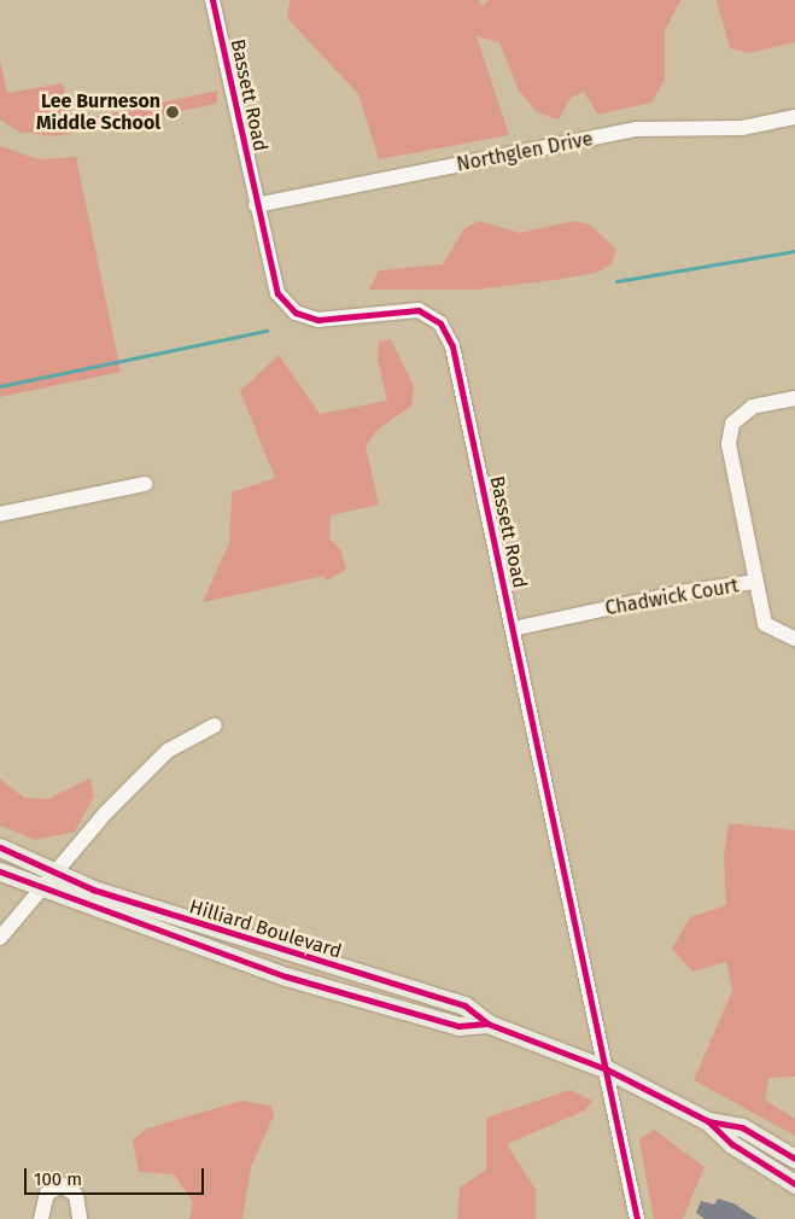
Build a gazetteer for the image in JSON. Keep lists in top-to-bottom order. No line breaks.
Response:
{"streets":{"main road":["Hilliard Boulevard"],"street":["Bassett Road","Northglen Drive","Chadwick Court"]},"crossings":[["Bassett Road","Northglen Drive"],["Bassett Road","Chadwick Court"],["Bassett Road","Hilliard Boulevard"]],"places":["Lee Burneson Middle School"],"scale_bar":"100 m"}
